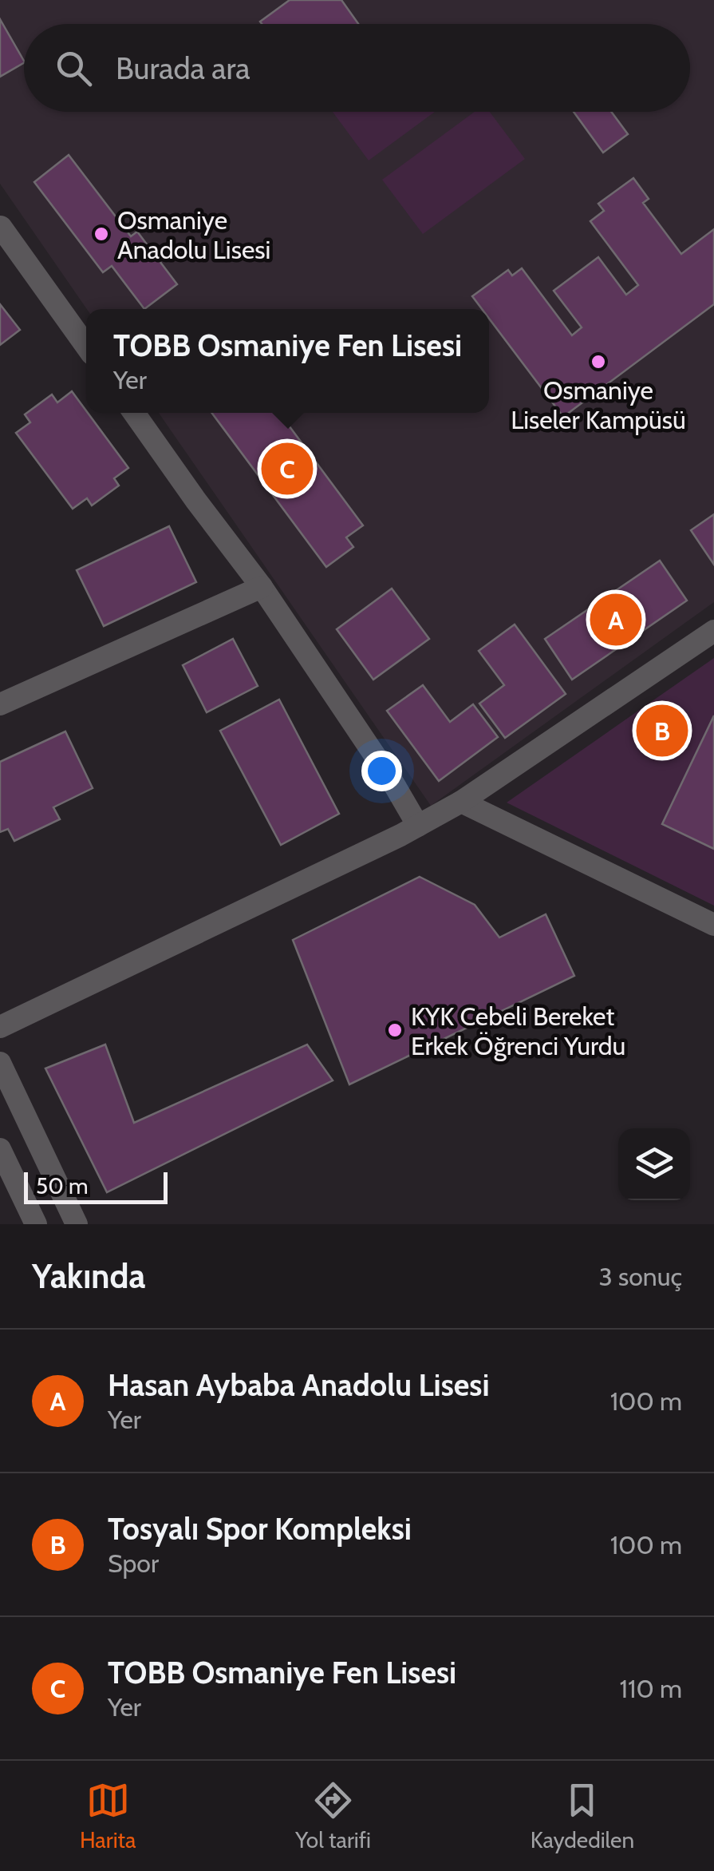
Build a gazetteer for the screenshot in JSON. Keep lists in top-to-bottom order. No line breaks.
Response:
{"places":["Osmaniye Anadolu Lisesi","Osmaniye Liseler Kampüsü","KYK Cebeli Bereket Erkek Öğrenci Yurdu"],"scale_bar":"50 m","page":{"search":"Burada ara","popup":["TOBB Osmaniye Fen Lisesi","Yer"],"pins":["C","A","B"],"scale":"50 m","heading":["Yakında","3 sonuç"],"list":[{"mark":"A","name":"Hasan Aybaba Anadolu Lisesi","note":"Yer","value":"100 m"},{"mark":"B","name":"Tosyalı Spor Kompleksi","note":"Spor","value":"100 m"},{"mark":"C","name":"TOBB Osmaniye Fen Lisesi","note":"Yer","value":"110 m"}],"nav":["Harita","Yol tarifi","Kaydedilen"]}}
